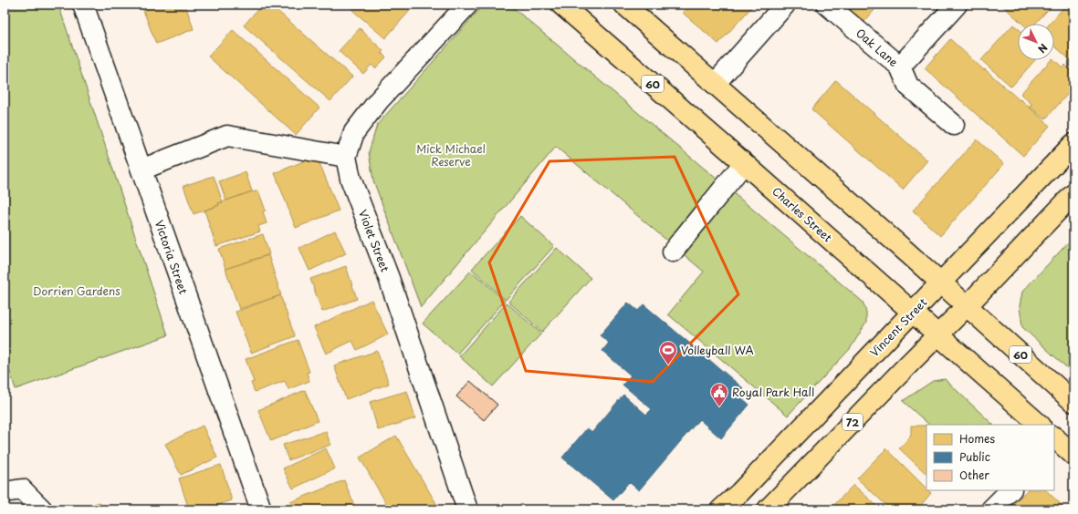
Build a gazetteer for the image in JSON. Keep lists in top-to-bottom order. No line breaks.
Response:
{"streets":{"main road":["60","Charles Street","Vincent Street","72"],"street":["Oak Lane","Violet Street","Victoria Street"]},"crossings":[["60","Vincent Street"],["60","72"],["Charles Street","Vincent Street"],["Charles Street","72"]],"parks":["Mick Michael Reserve","Dorrien Gardens"],"places":{"sports":["Volleyball WA"],"public building":["Royal Park Hall"]},"legend":["Homes","Public","Other"],"north":"bottom right"}
